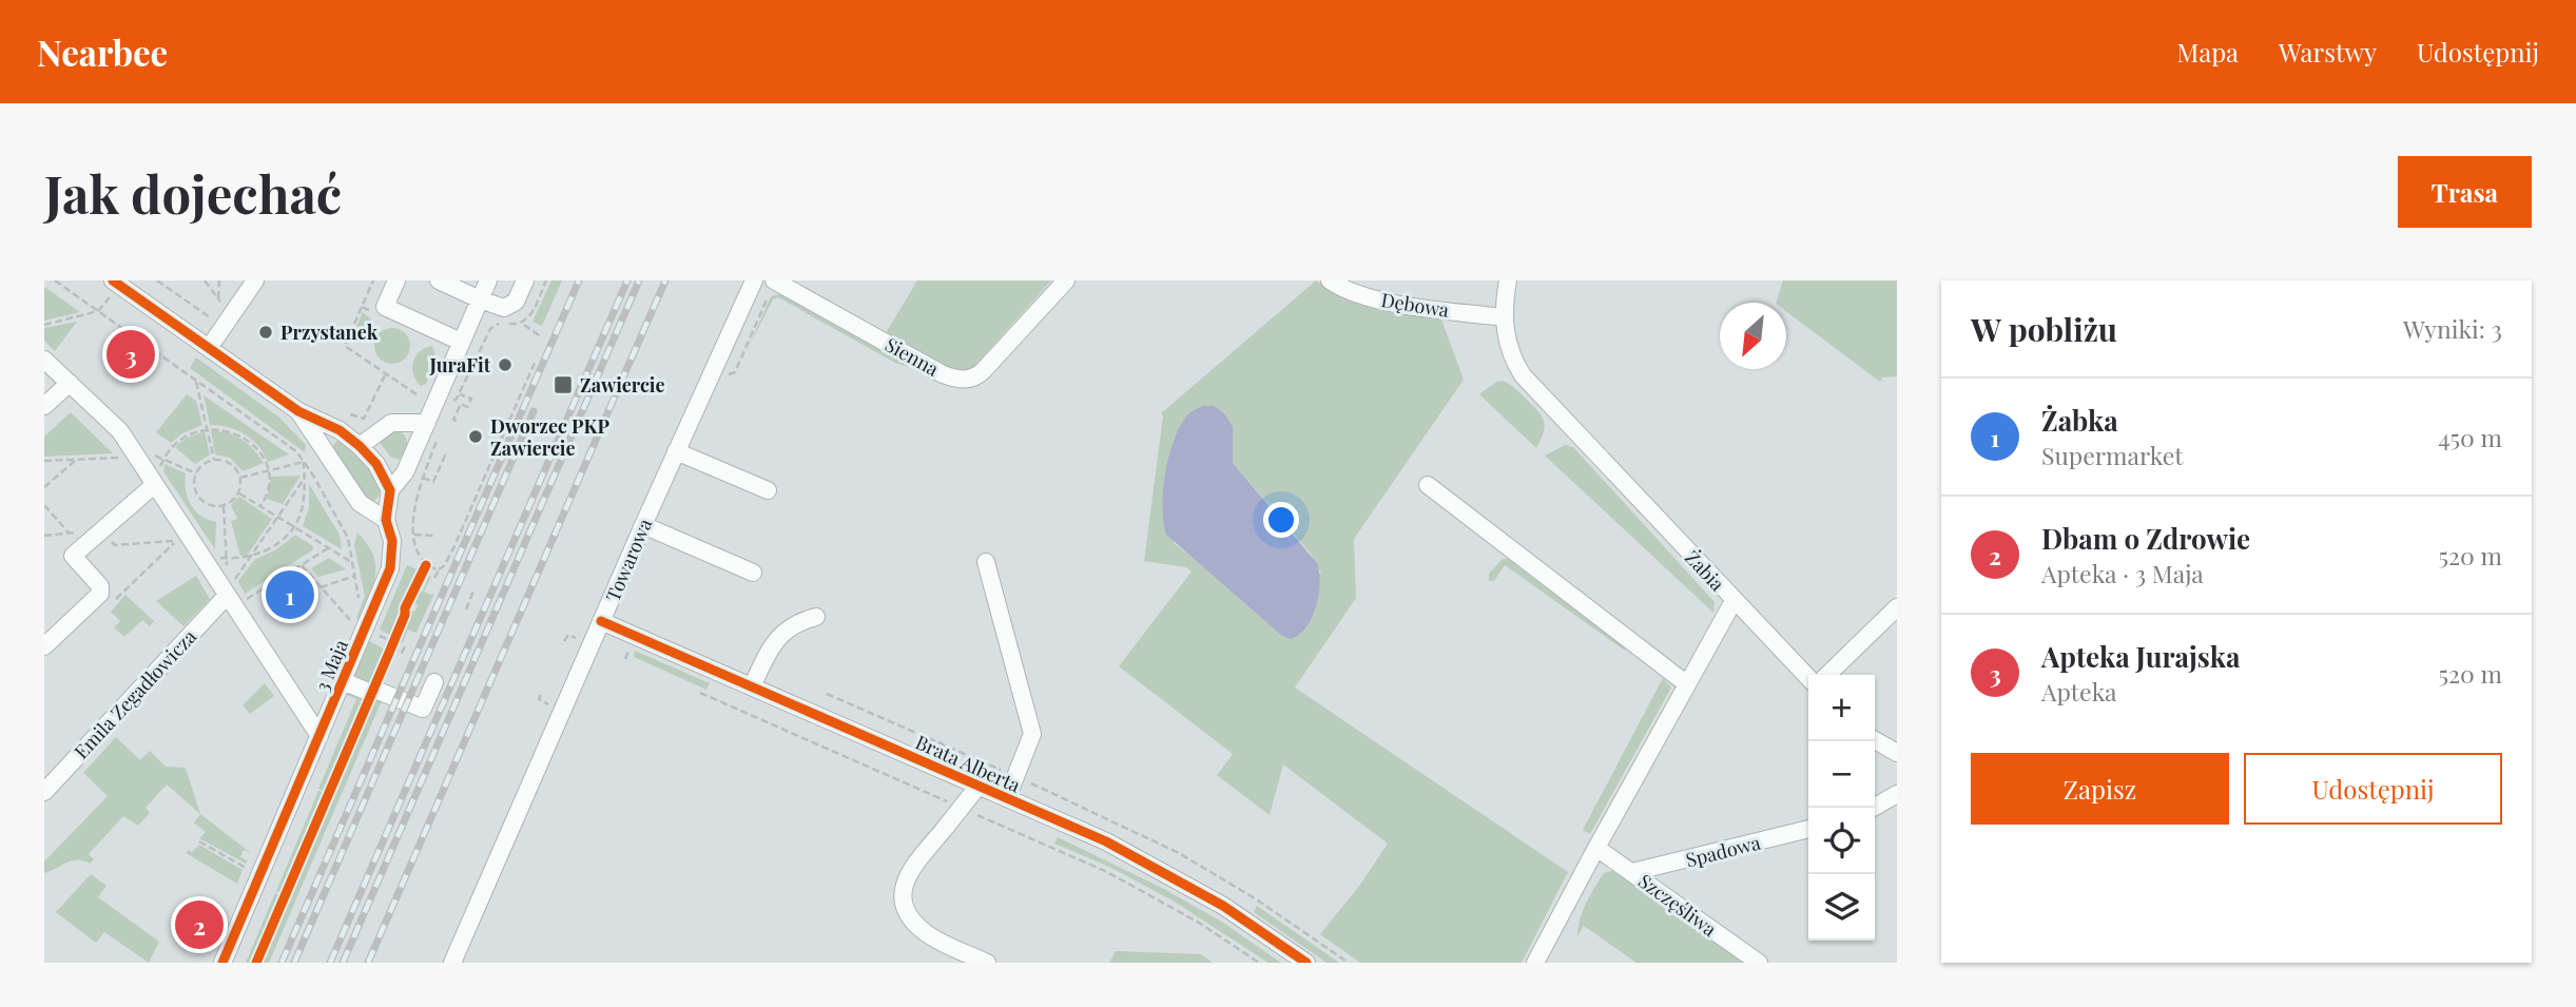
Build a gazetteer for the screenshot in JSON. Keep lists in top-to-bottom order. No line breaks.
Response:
{"streets":{"street":["Dębowa","Sienna","Towarowa","Żabia","3 Maja","Emila Zegadłowicza","Brata Alberta","Spadowa","Szczęśliwa"]},"crossings":[["Dębowa","Żabia"],["Towarowa","Brata Alberta"],["Żabia","Szczęśliwa"],["Spadowa","Szczęśliwa"]],"places":{"other":["Przystanek","JuraFit","Dworzec PKP Zawiercie"],"transit":["Zawiercie"]},"north":"bottom left","page":{"header":"Nearbee","nav":["Mapa","Warstwy","Udostępnij"],"buttons":["Trasa",["Zapisz","Udostępnij"]],"title":"Jak dojechać","heading":["W pobliżu","Wyniki: 3"],"pins":["3","1","2"],"list":[{"mark":"1","name":"Żabka","note":"Supermarket","value":"450 m"},{"mark":"2","name":"Dbam o Zdrowie","note":"Apteka · 3 Maja","value":"520 m"},{"mark":"3","name":"Apteka Jurajska","note":"Apteka","value":"520 m"}],"map_buttons":["+","−"]}}
